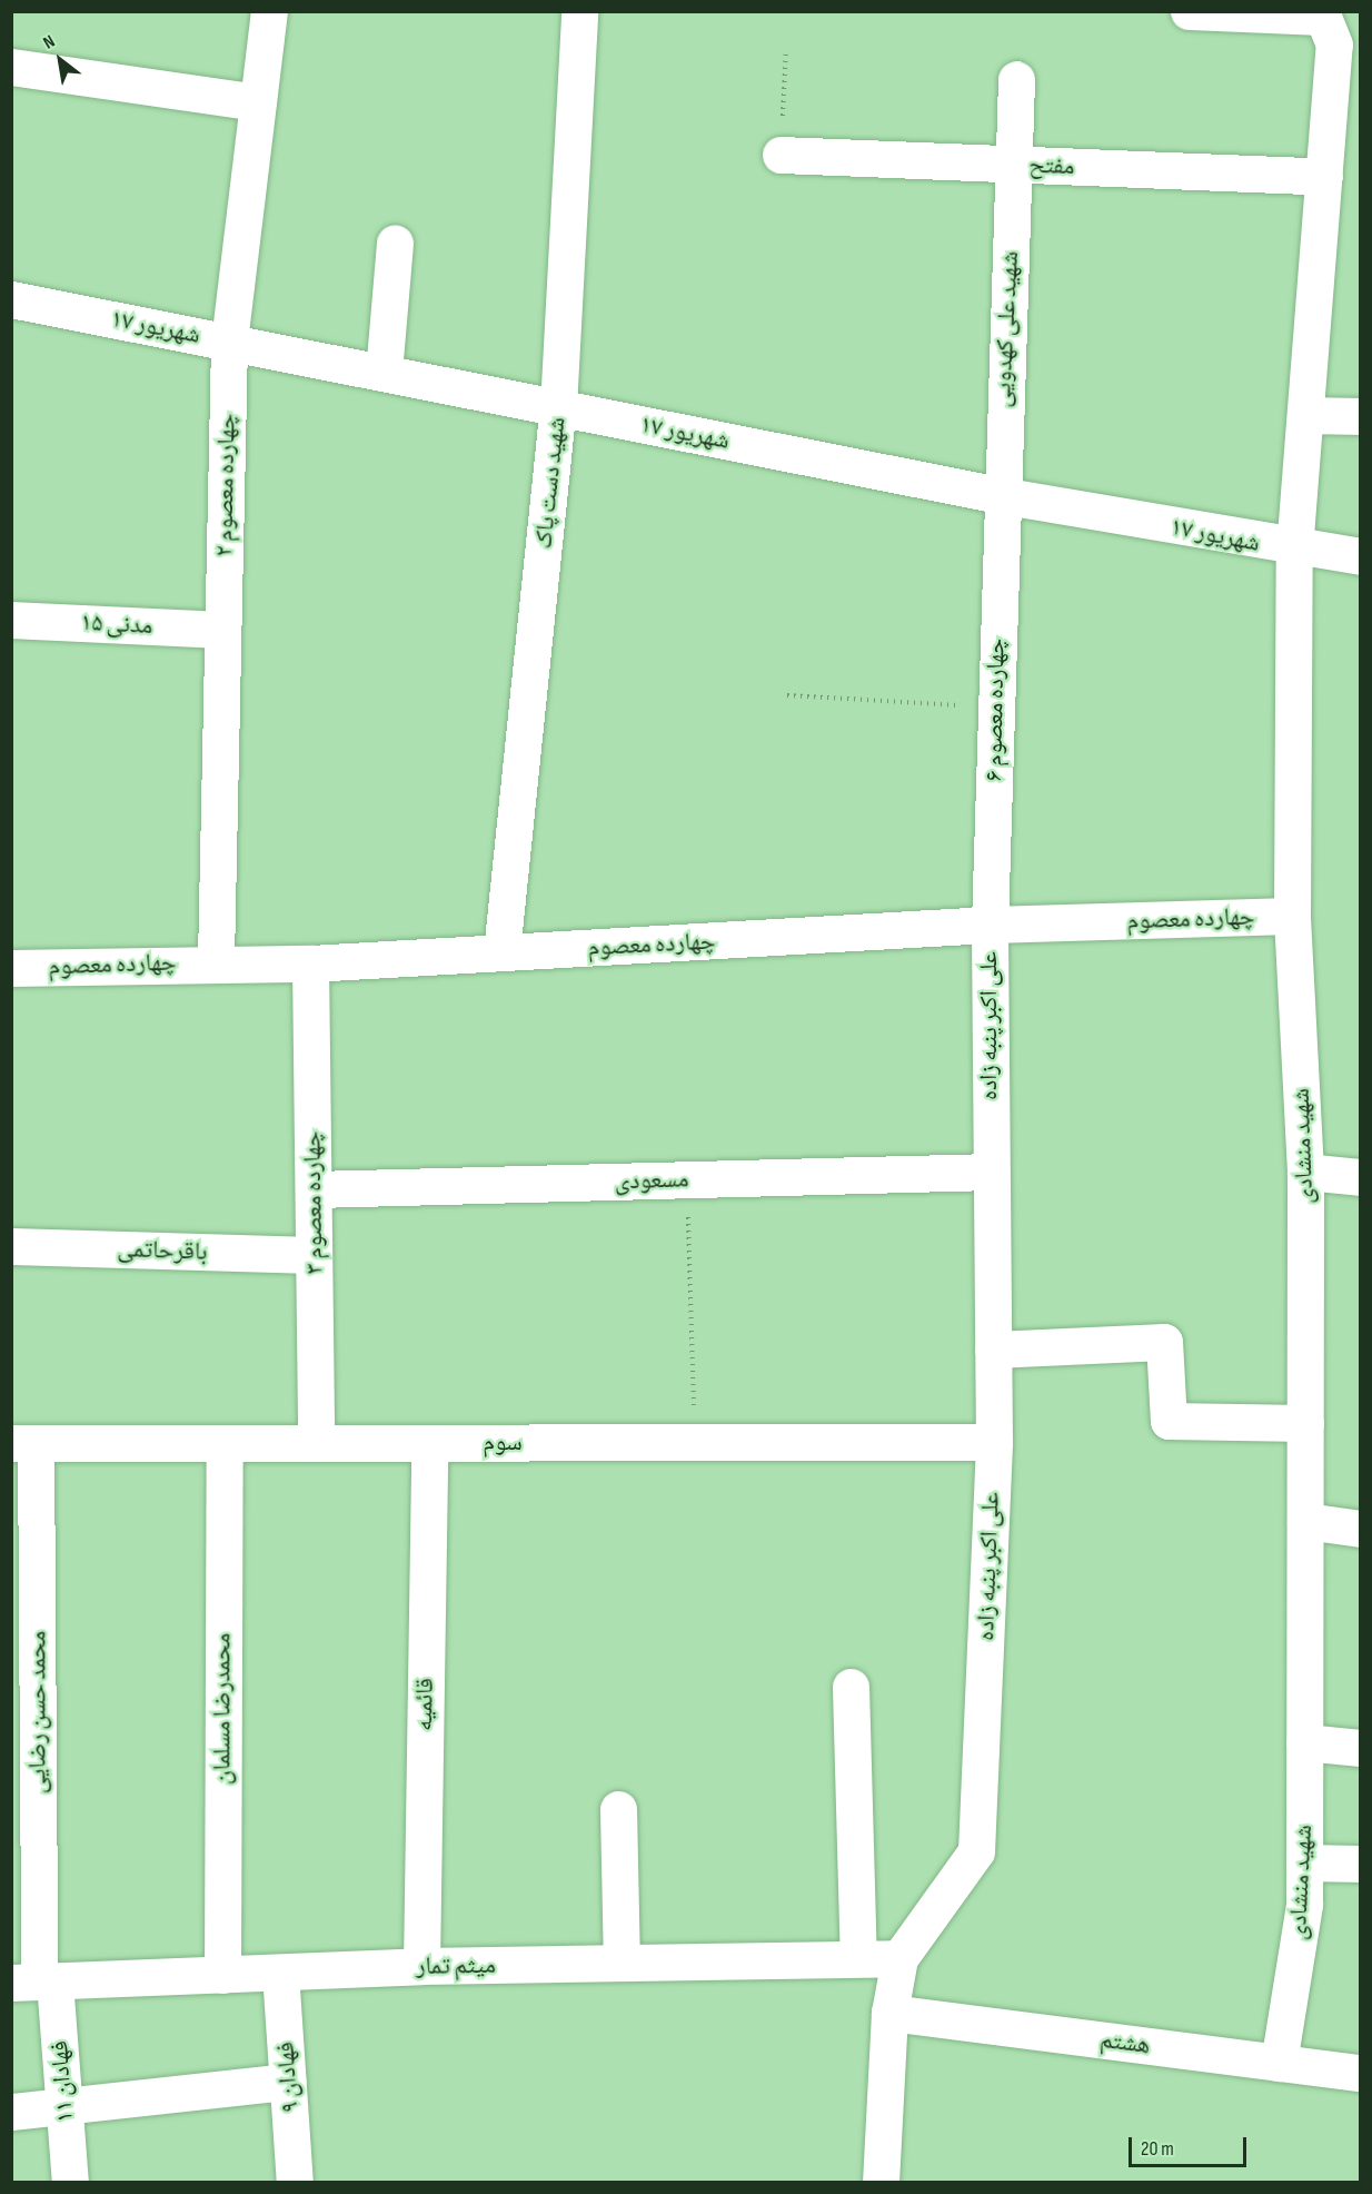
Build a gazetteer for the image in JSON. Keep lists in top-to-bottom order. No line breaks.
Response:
{"streets":{"street":["مفتح","۱۷ شهریور","شهید علی کهدویی","شهید دست پاک","چهارده معصوم ۲","مدنی ۱۵","چهارده معصوم ۶","چهارده معصوم","علی اکبر پنبه زاده","شهید منشادی","مسعودی","چهارده معصوم ۳","باقرحاتمی","سوم","قائمیه","محمدرضا مسلمان","محمد حسن رضایی","میثم تمار","هشتم","فهادان ۹","فهادان ۱۱"]},"crossings":[["مفتح","شهید علی کهدویی"],["مفتح","شهید منشادی"],["۱۷ شهریور","شهید علی کهدویی"],["۱۷ شهریور","شهید دست پاک"],["۱۷ شهریور","چهارده معصوم ۲"],["۱۷ شهریور","چهارده معصوم ۶"],["۱۷ شهریور","شهید منشادی"],["شهید علی کهدویی","چهارده معصوم ۶"],["شهید دست پاک","چهارده معصوم"],["چهارده معصوم ۲","مدنی ۱۵"],["چهارده معصوم ۲","چهارده معصوم"],["چهارده معصوم ۶","چهارده معصوم"],["چهارده معصوم ۶","علی اکبر پنبه زاده"],["چهارده معصوم","علی اکبر پنبه زاده"],["چهارده معصوم","شهید منشادی"],["چهارده معصوم","چهارده معصوم ۳"],["علی اکبر پنبه زاده","مسعودی"],["علی اکبر پنبه زاده","سوم"],["علی اکبر پنبه زاده","میثم تمار"],["علی اکبر پنبه زاده","هشتم"],["شهید منشادی","هشتم"],["مسعودی","چهارده معصوم ۳"],["چهارده معصوم ۳","باقرحاتمی"],["چهارده معصوم ۳","سوم"],["سوم","قائمیه"],["سوم","محمدرضا مسلمان"],["سوم","محمد حسن رضایی"],["قائمیه","میثم تمار"],["محمدرضا مسلمان","میثم تمار"],["محمد حسن رضایی","میثم تمار"],["محمد حسن رضایی","فهادان ۱۱"],["میثم تمار","فهادان ۹"],["میثم تمار","فهادان ۱۱"]],"scale_bar":"20 m","north":"top left"}
